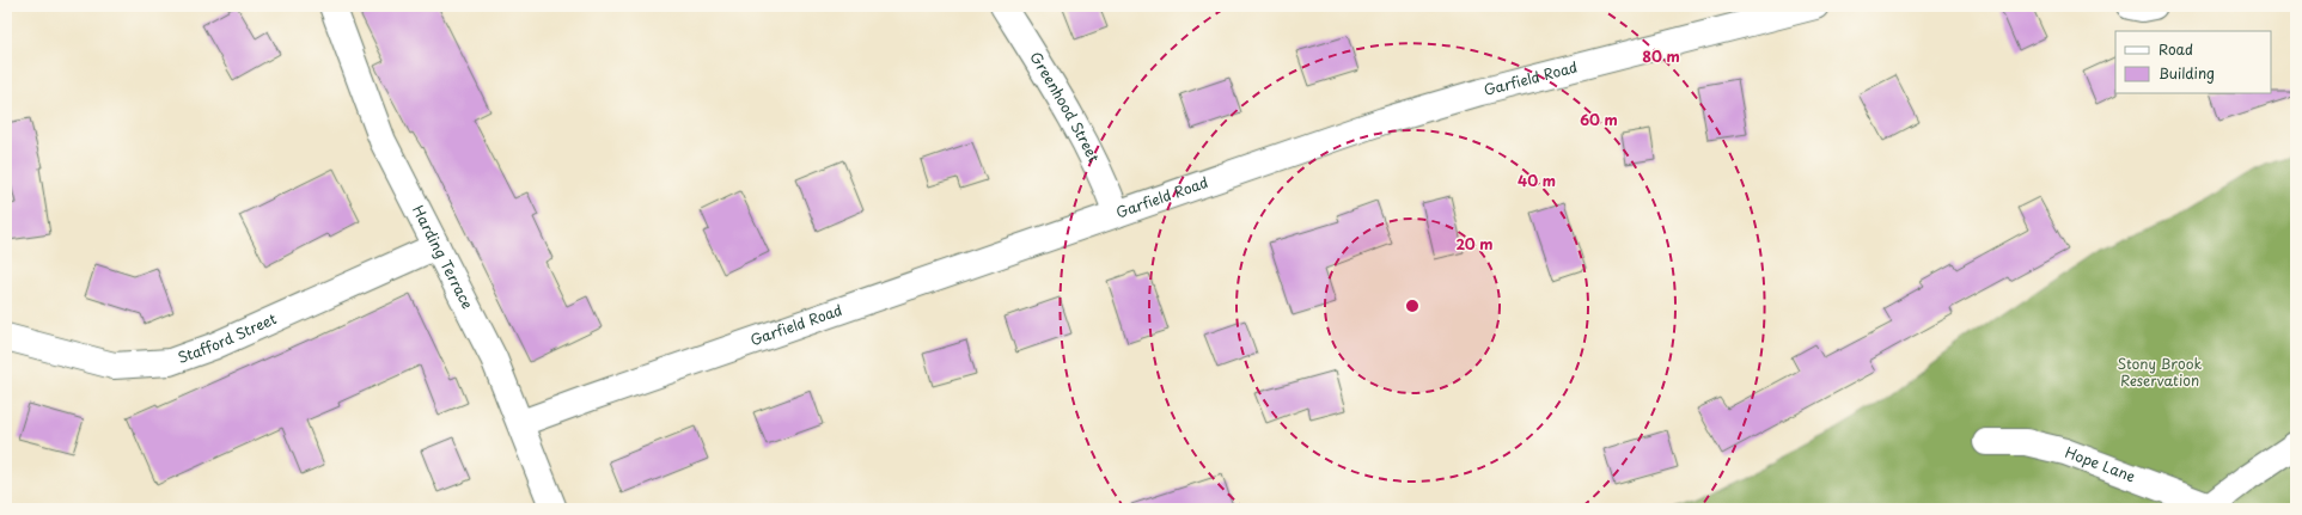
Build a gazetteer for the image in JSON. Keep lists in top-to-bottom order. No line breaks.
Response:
{"streets":{"street":["Garfield Road","Greenhood Street","Harding Terrace","Stafford Street","Hope Lane"]},"crossings":[["Garfield Road","Greenhood Street"],["Garfield Road","Harding Terrace"],["Harding Terrace","Stafford Street"]],"parks":["Stony Brook Reservation"],"legend":["Road","Building"],"rings":["80 m","60 m","40 m","20 m"]}
